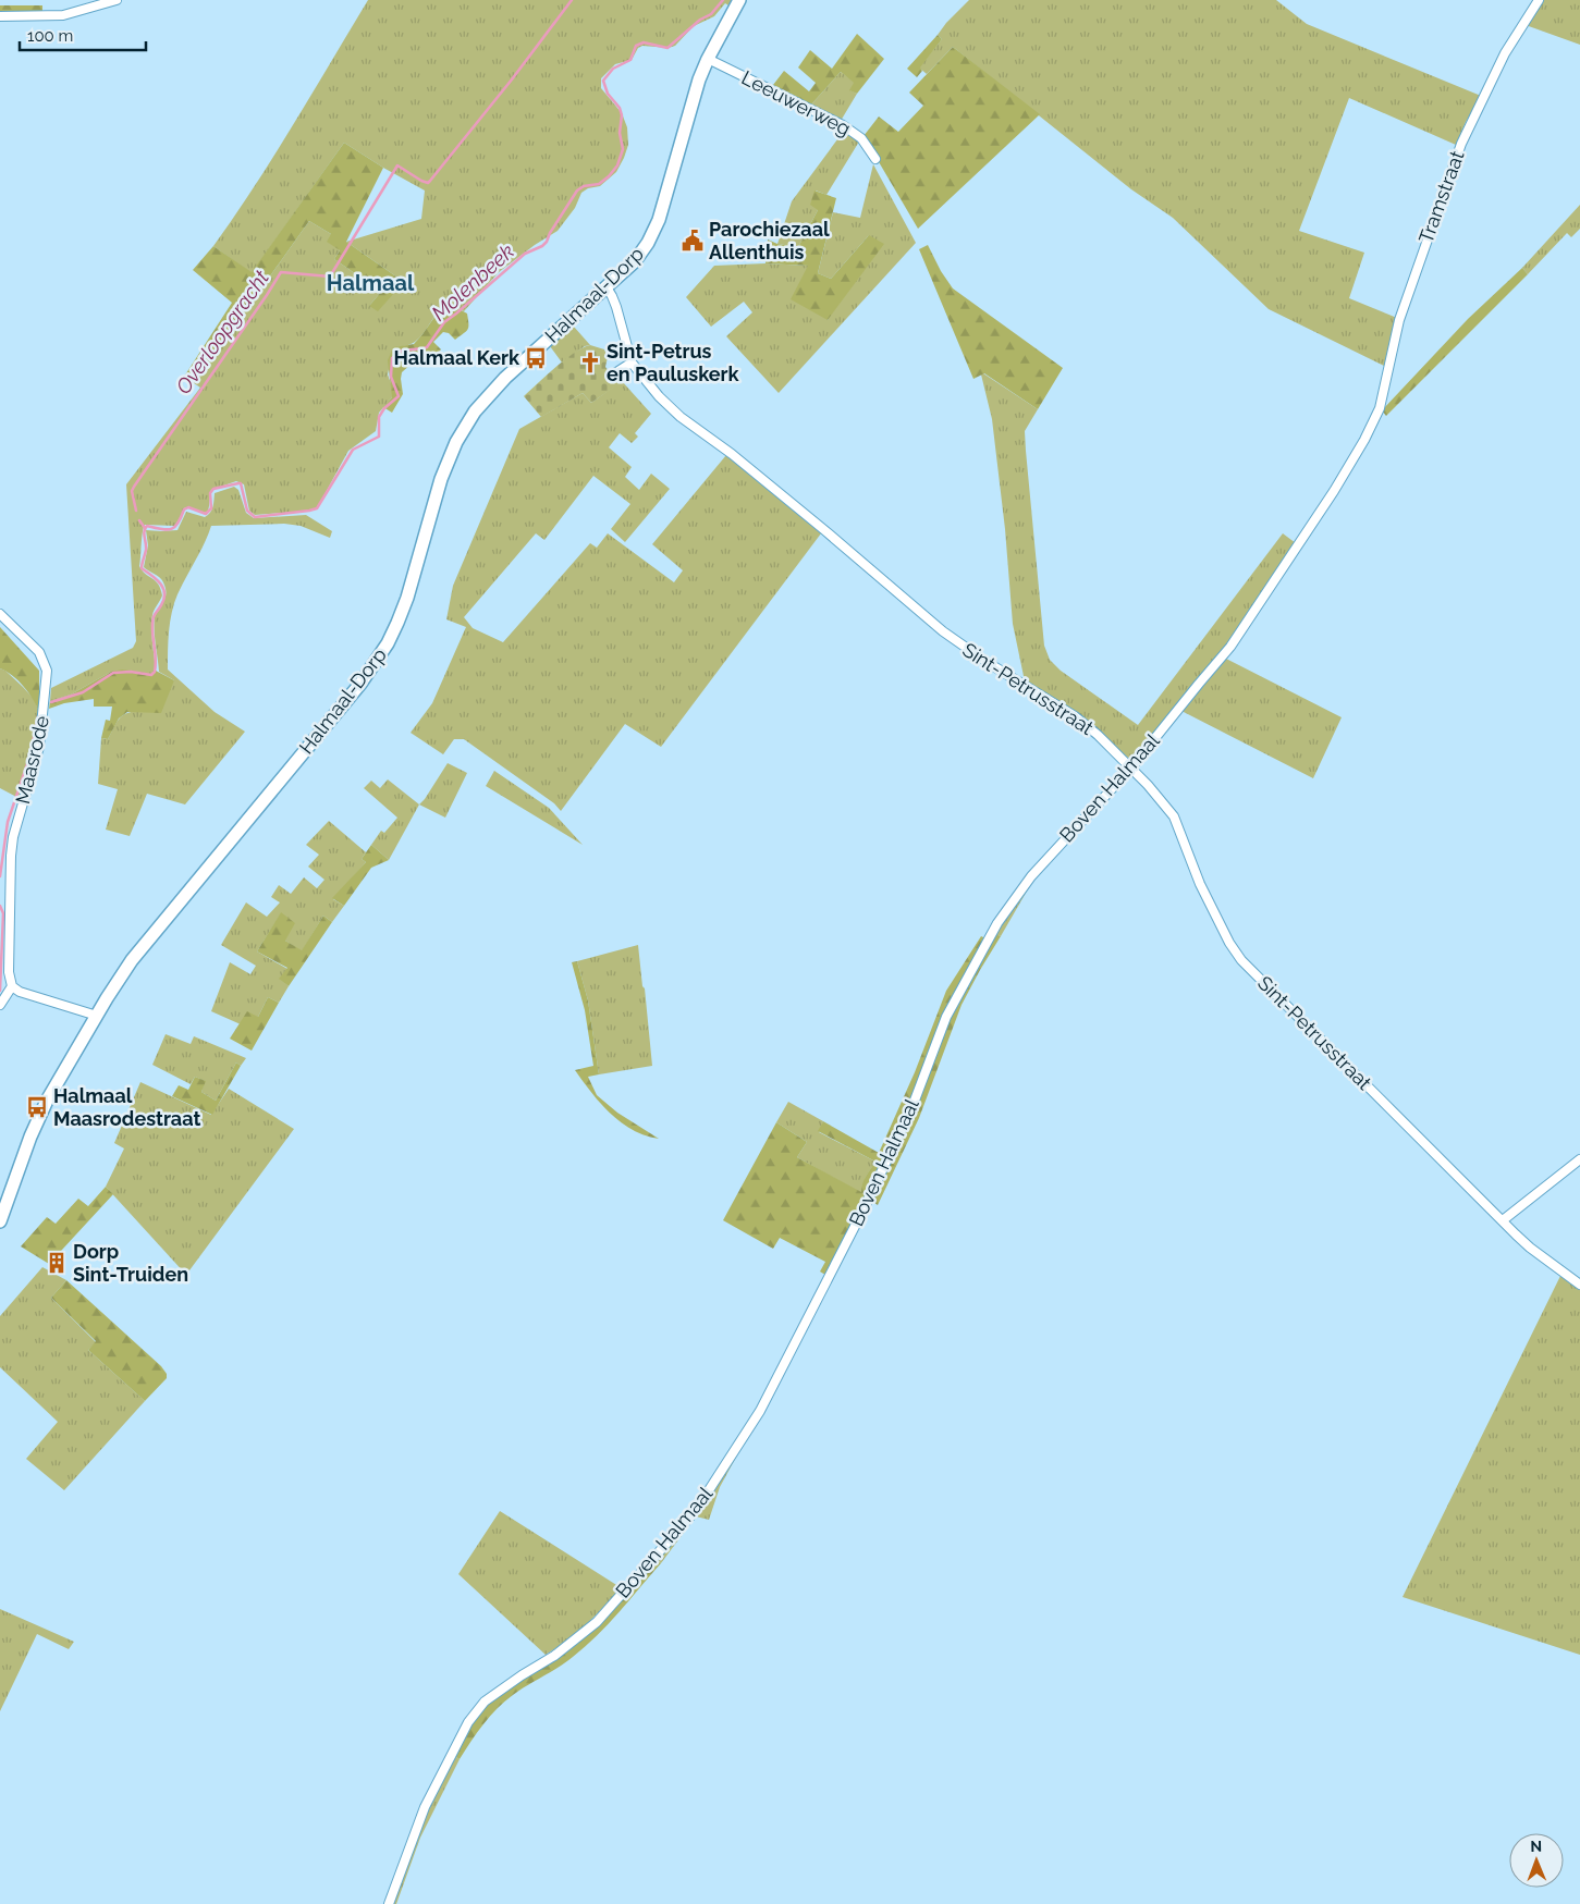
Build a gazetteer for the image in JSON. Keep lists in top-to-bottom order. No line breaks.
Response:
{"streets":{"street":["Leeuwerweg","Tramstraat","Halmaal-Dorp","Sint-Petrusstraat","Maasrode","Boven Halmaal"]},"crossings":[["Leeuwerweg","Halmaal-Dorp"],["Tramstraat","Boven Halmaal"],["Halmaal-Dorp","Sint-Petrusstraat"],["Sint-Petrusstraat","Boven Halmaal"]],"districts":["Halmaal"],"water":["Molenbeek","Overloopgracht"],"places":{"public building":["Parochiezaal Allenthuis"],"bus stop":["Halmaal Kerk","Halmaal Maasrodestraat"],"church":["Sint-Petrus en Pauluskerk"],"building":["Dorp Sint-Truiden"]},"scale_bar":"100 m","north":"top"}
